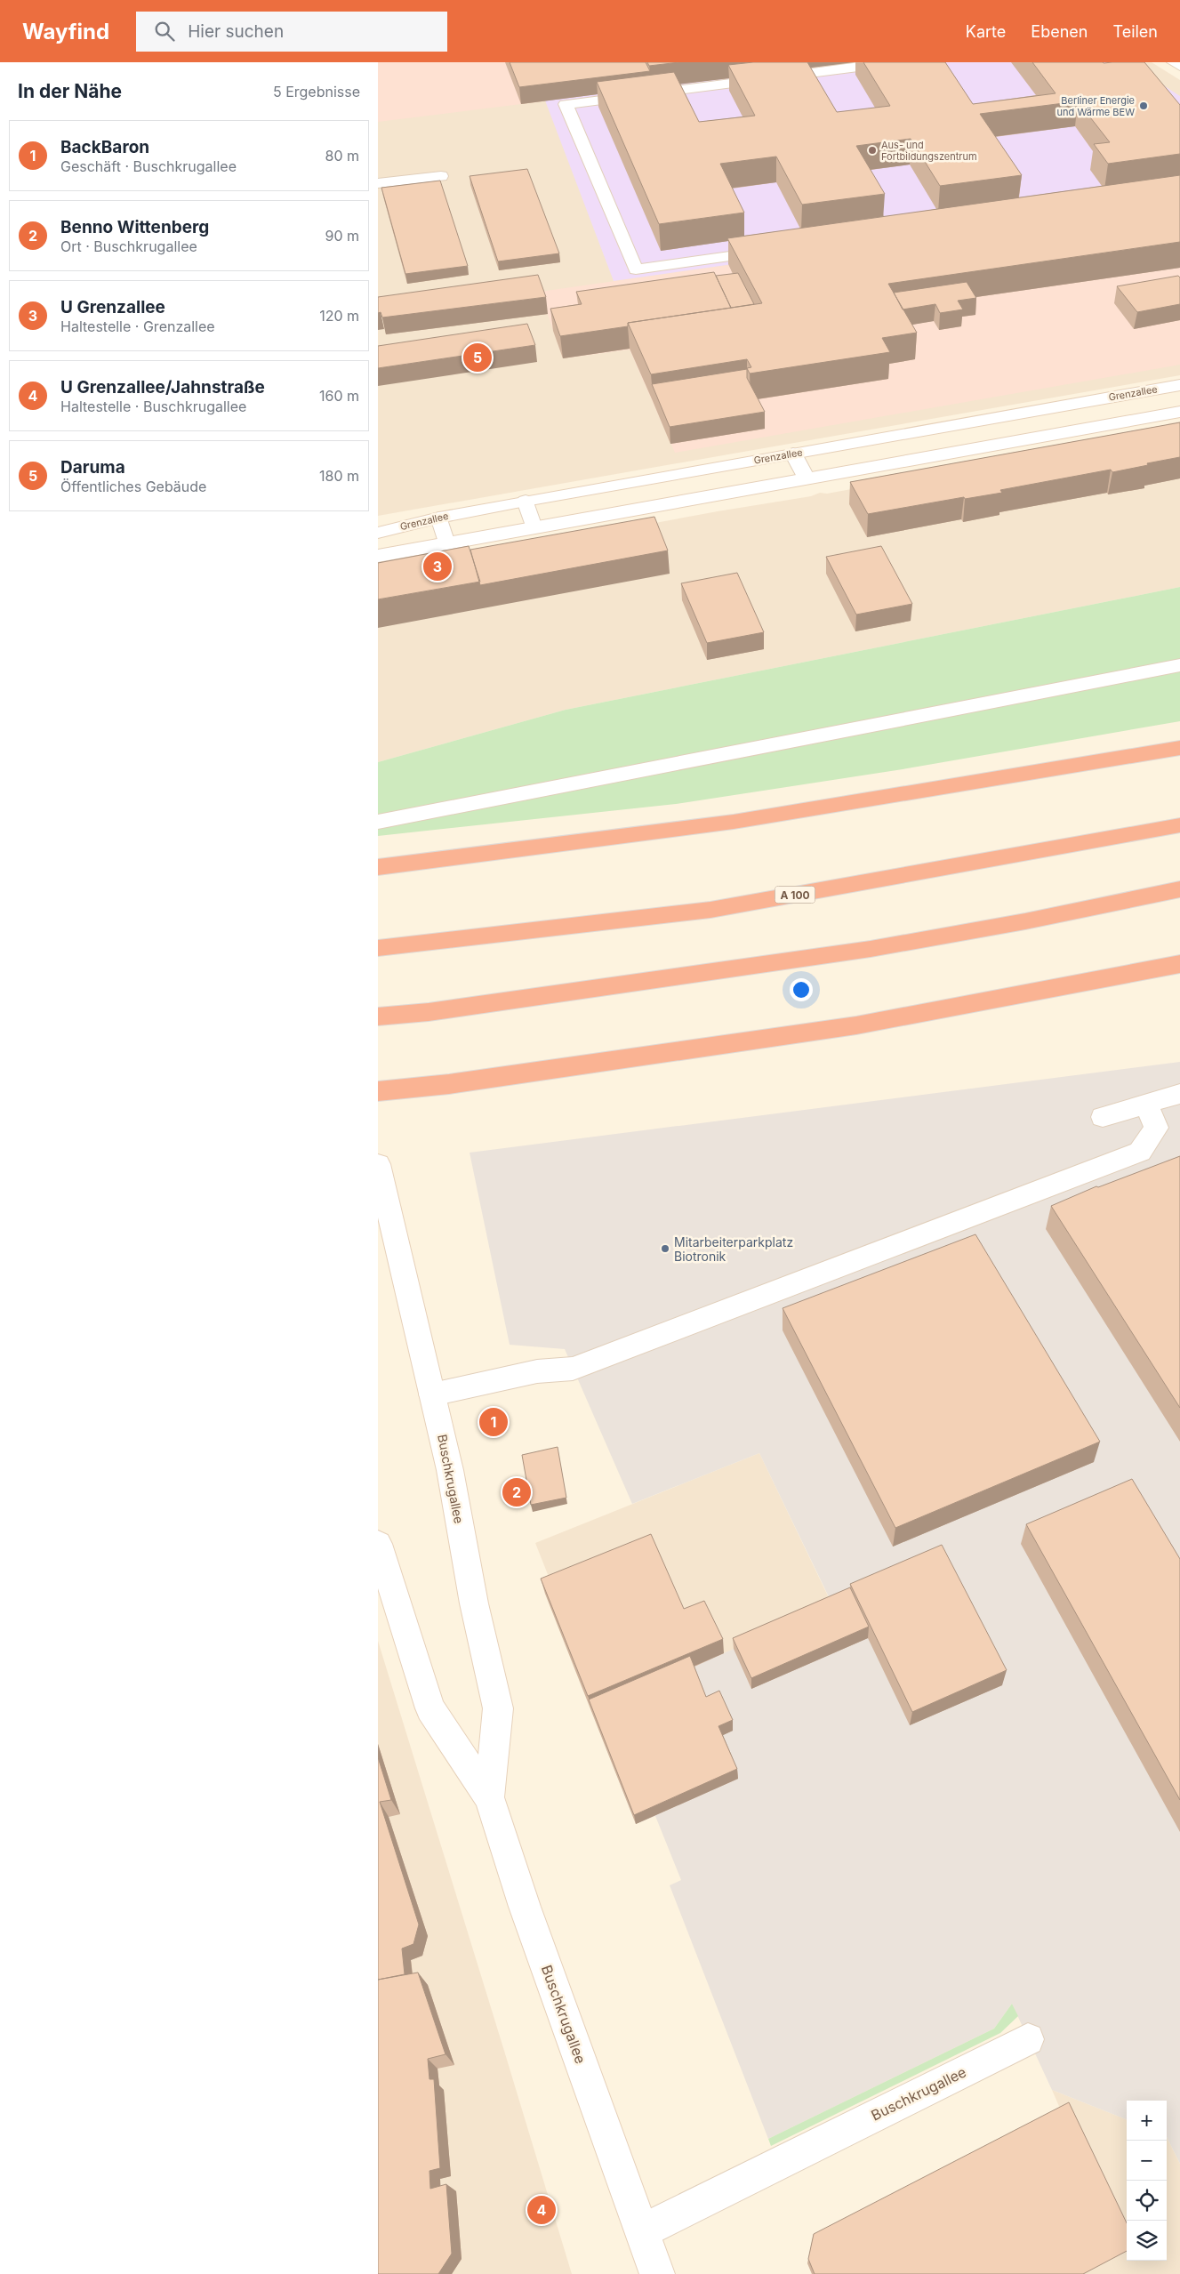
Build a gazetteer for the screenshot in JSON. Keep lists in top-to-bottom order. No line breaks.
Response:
{"streets":{"highway":["A 100"],"main road":["Grenzallee","Buschkrugallee"]},"places":["Berliner Energie und Wärme BEW","Aus- und Fortbildungszentrum","Mitarbeiterparkplatz Biotronik"],"page":{"header":"Wayfind","search":"Hier suchen","nav":["Karte","Ebenen","Teilen"],"heading":["In der Nähe","5 Ergebnisse"],"list":[{"mark":"1","name":"BackBaron","note":"Geschäft · Buschkrugallee","value":"80 m"},{"mark":"2","name":"Benno Wittenberg","note":"Ort · Buschkrugallee","value":"90 m"},{"mark":"3","name":"U Grenzallee","note":"Haltestelle · Grenzallee","value":"120 m"},{"mark":"4","name":"U Grenzallee/Jahnstraße","note":"Haltestelle · Buschkrugallee","value":"160 m"},{"mark":"5","name":"Daruma","note":"Öffentliches Gebäude","value":"180 m"}],"pins":["5","3","1","2","4"],"map_buttons":["+","−"]}}
